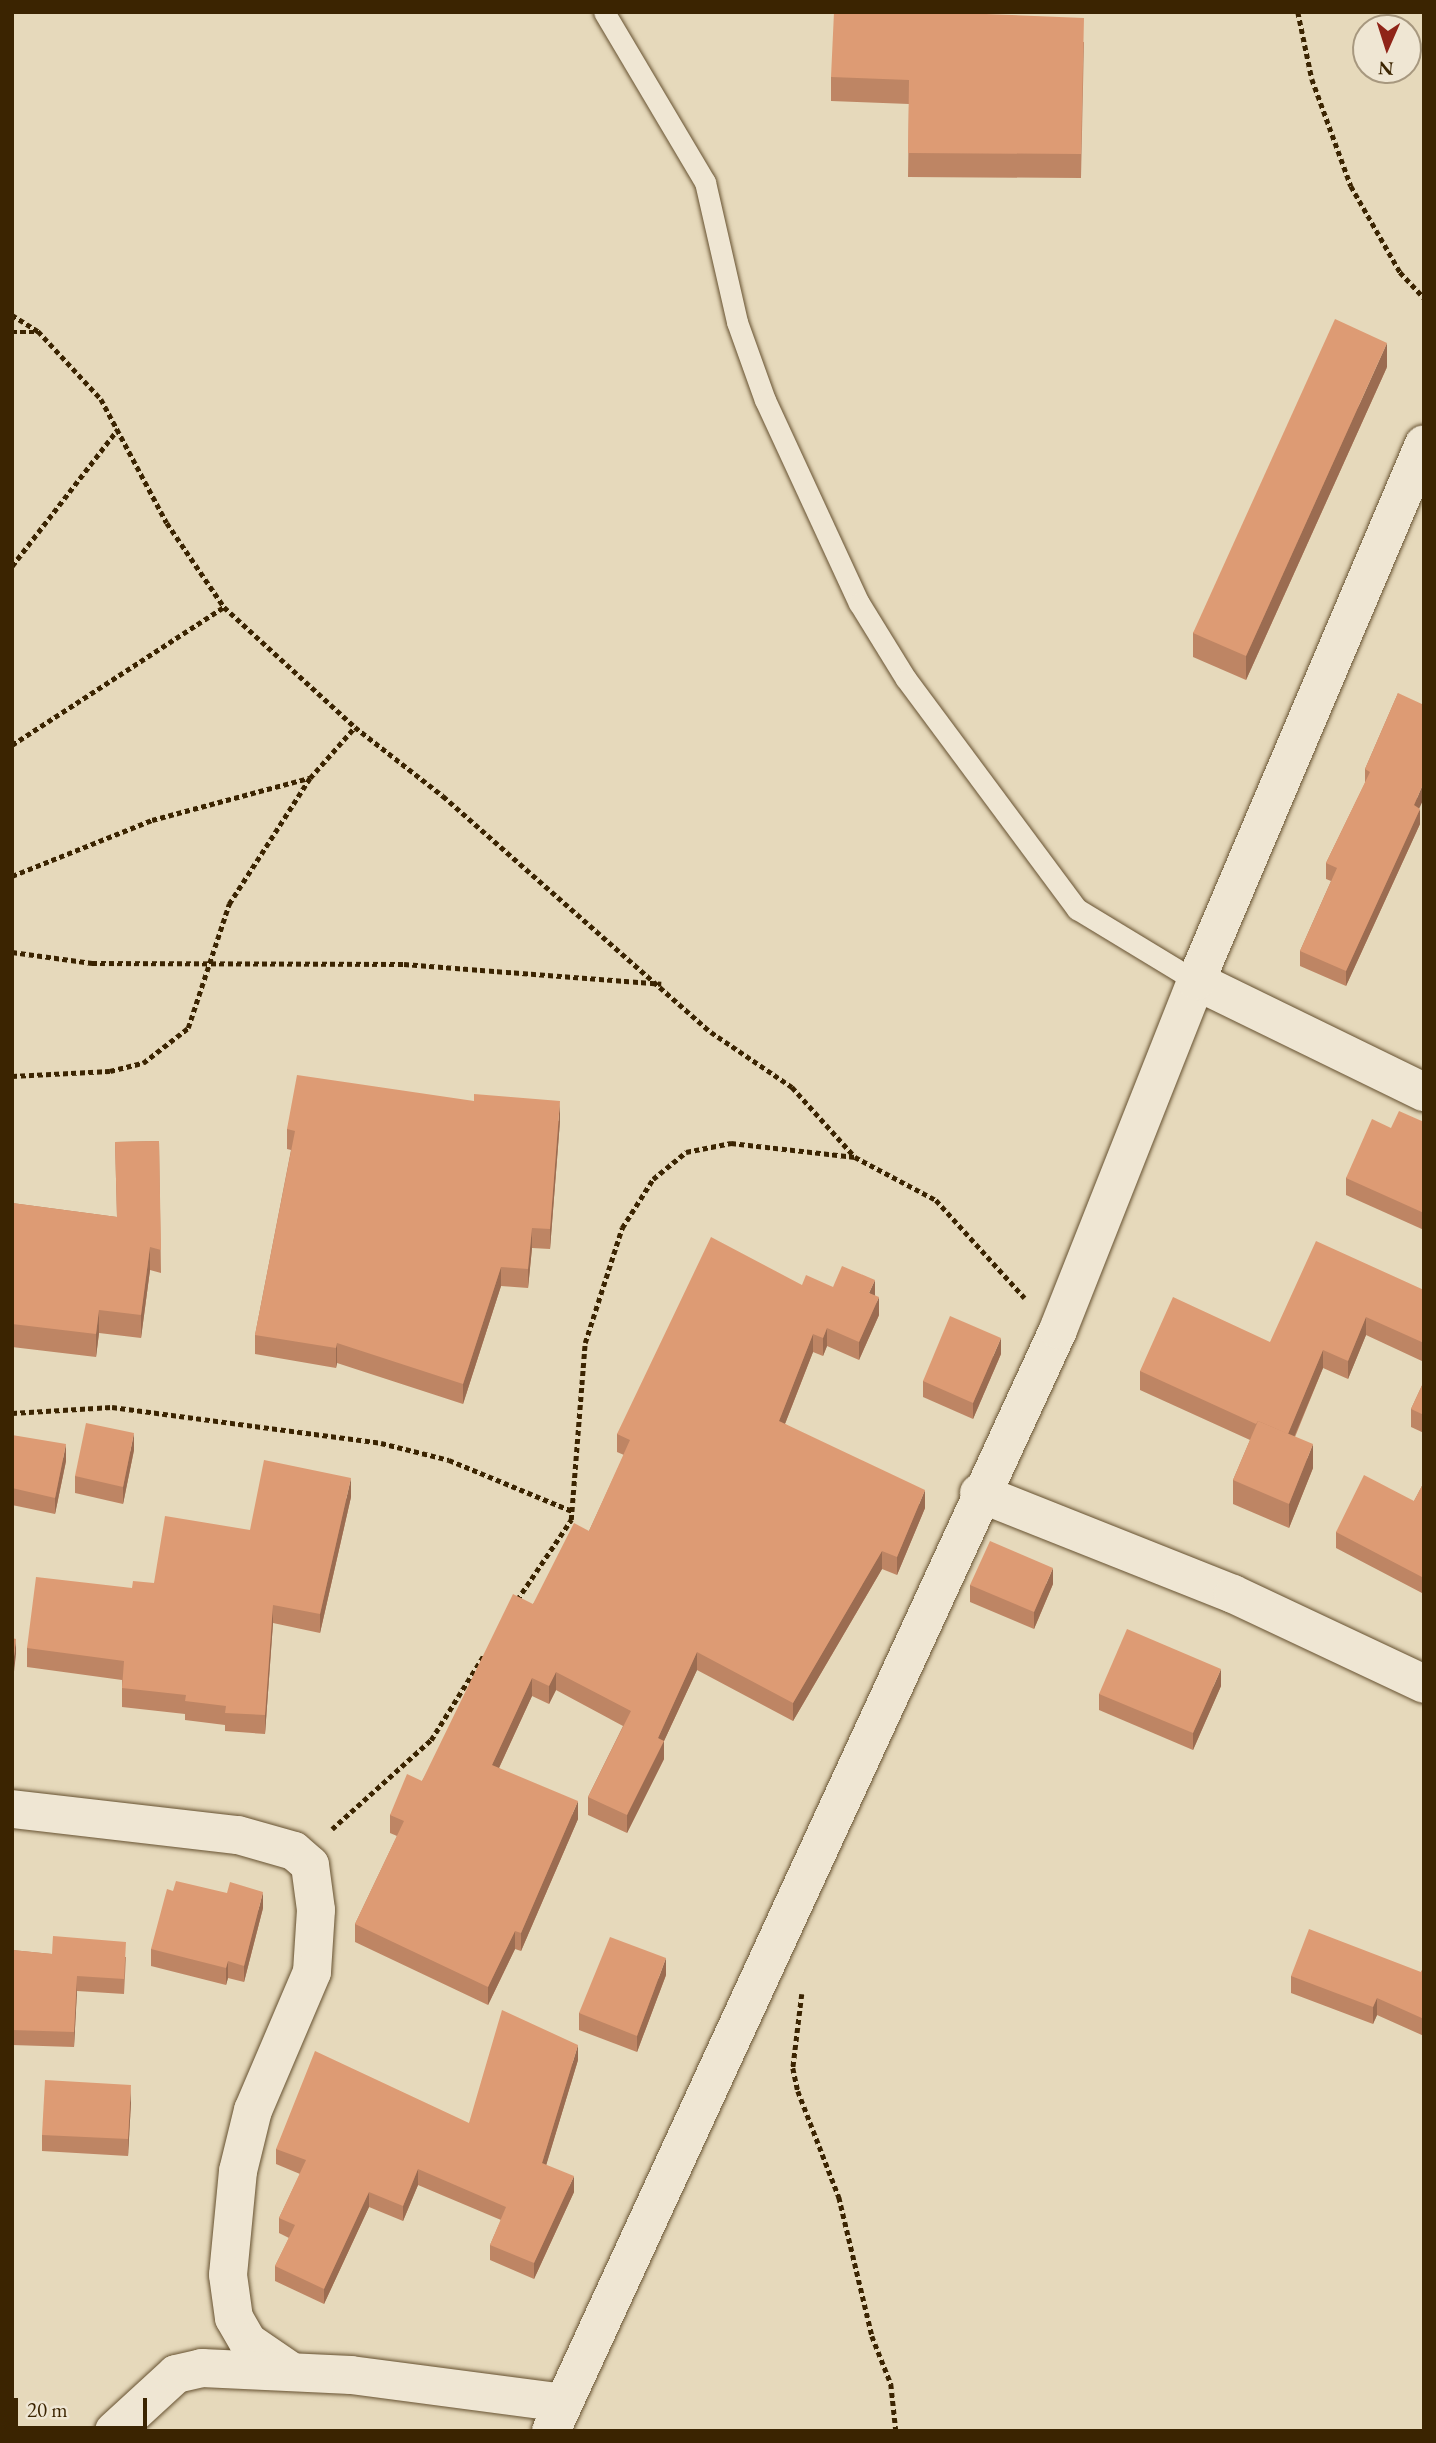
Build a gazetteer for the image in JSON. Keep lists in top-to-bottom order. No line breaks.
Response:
{"scale_bar":"20 m","north":"bottom"}
